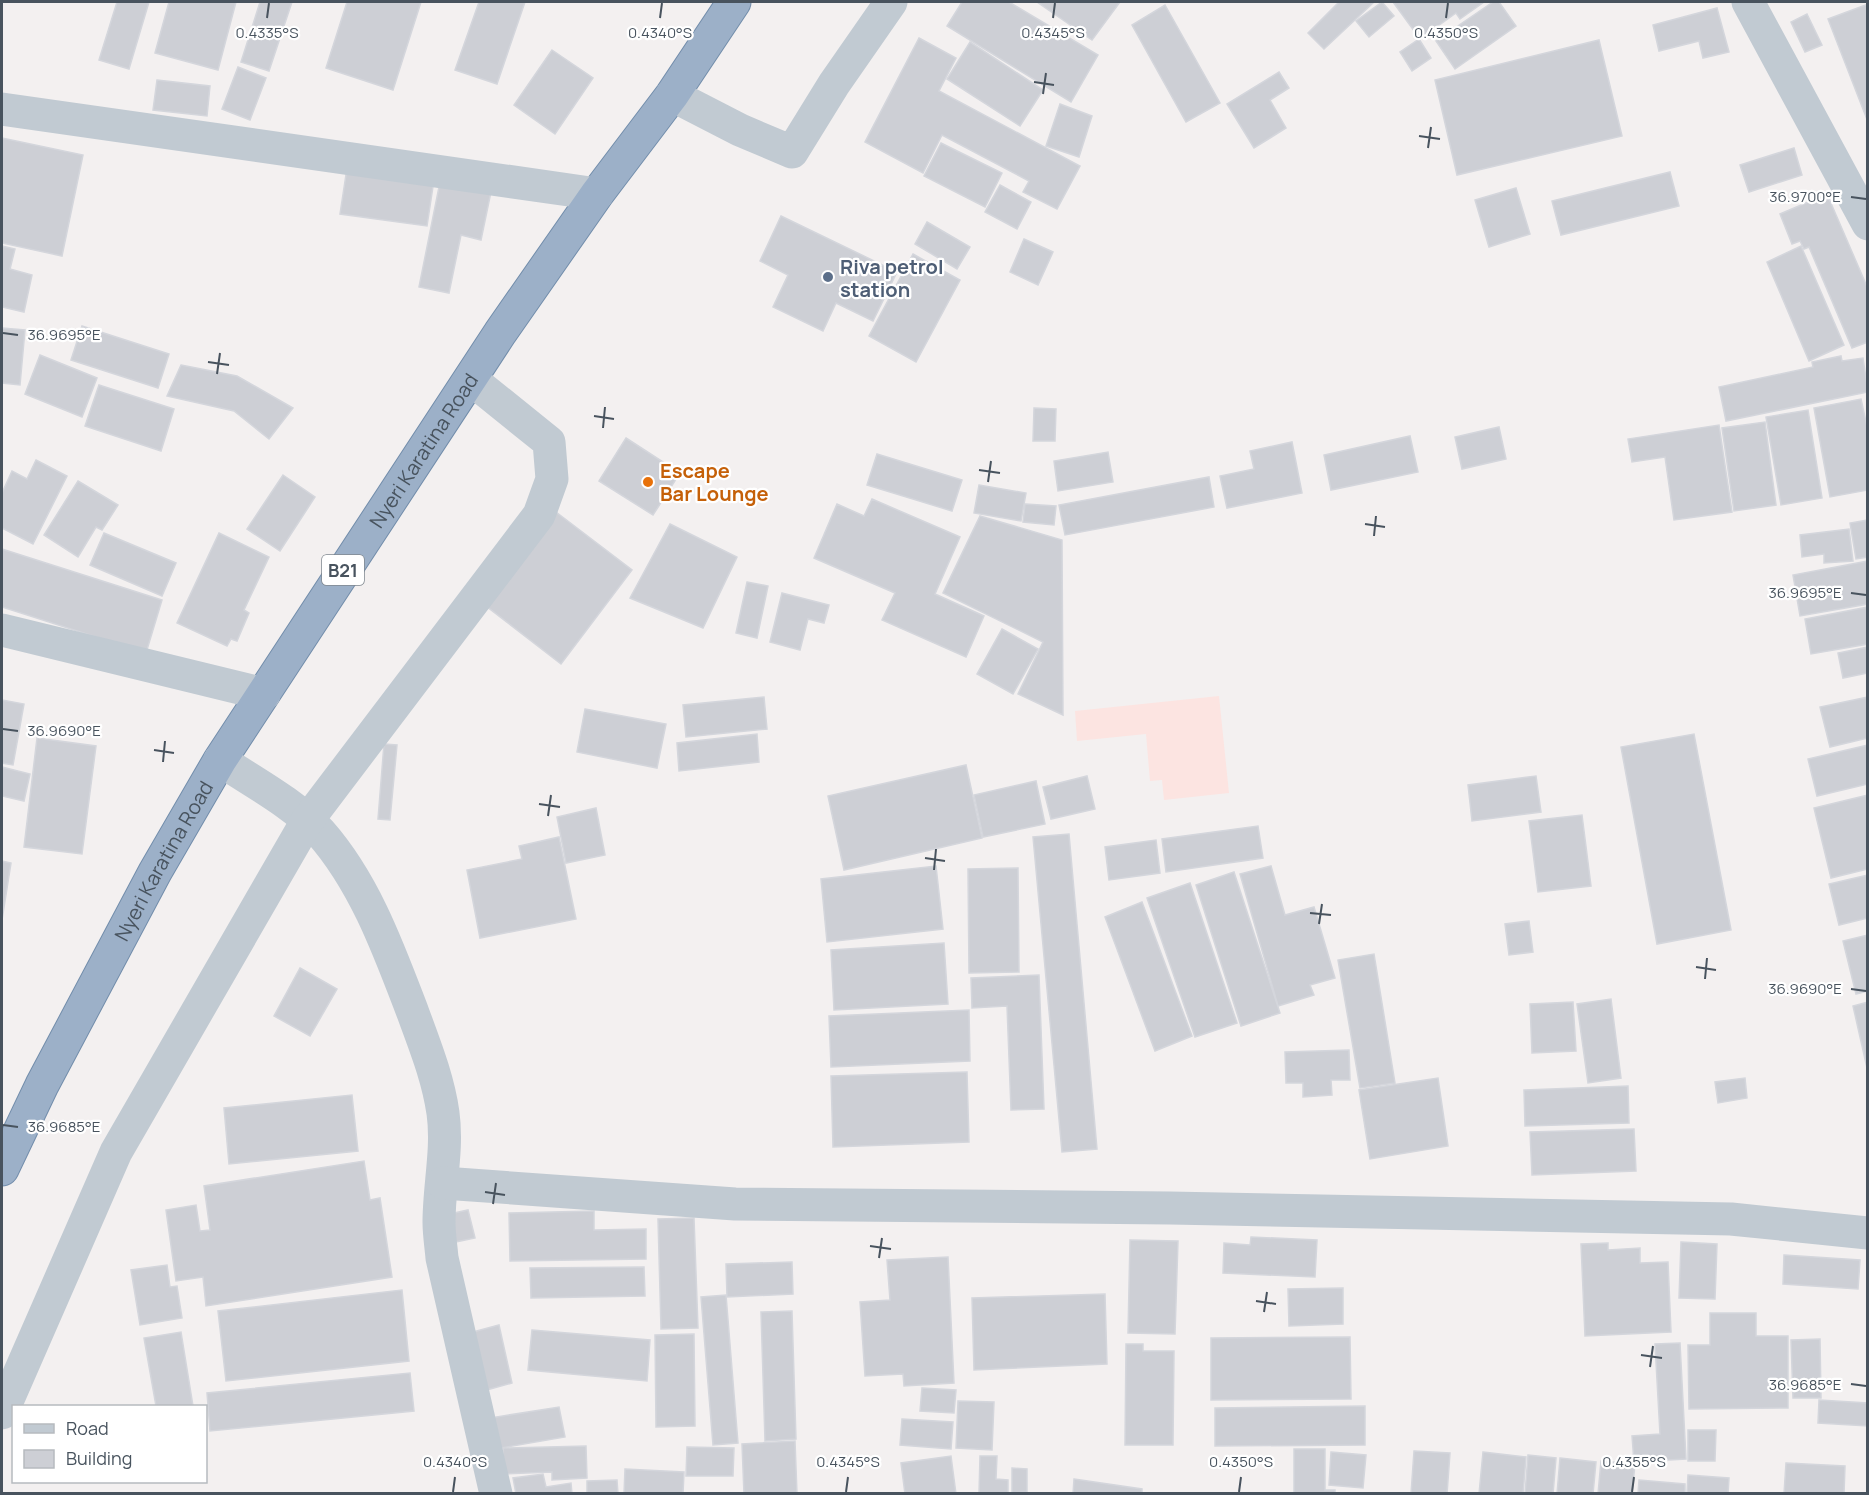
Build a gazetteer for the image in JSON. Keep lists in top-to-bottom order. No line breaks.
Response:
{"streets":{"highway":["Nyeri Karatina Road","B21"]},"places":["Riva petrol station","Escape Bar Lounge"],"legend":["Road","Building"],"coordinates":["0.4335°S","0.4340°S","0.4345°S","0.4350°S","36.9700°E","36.9695°E","36.9690°E","36.9685°E","0.4355°S"]}
